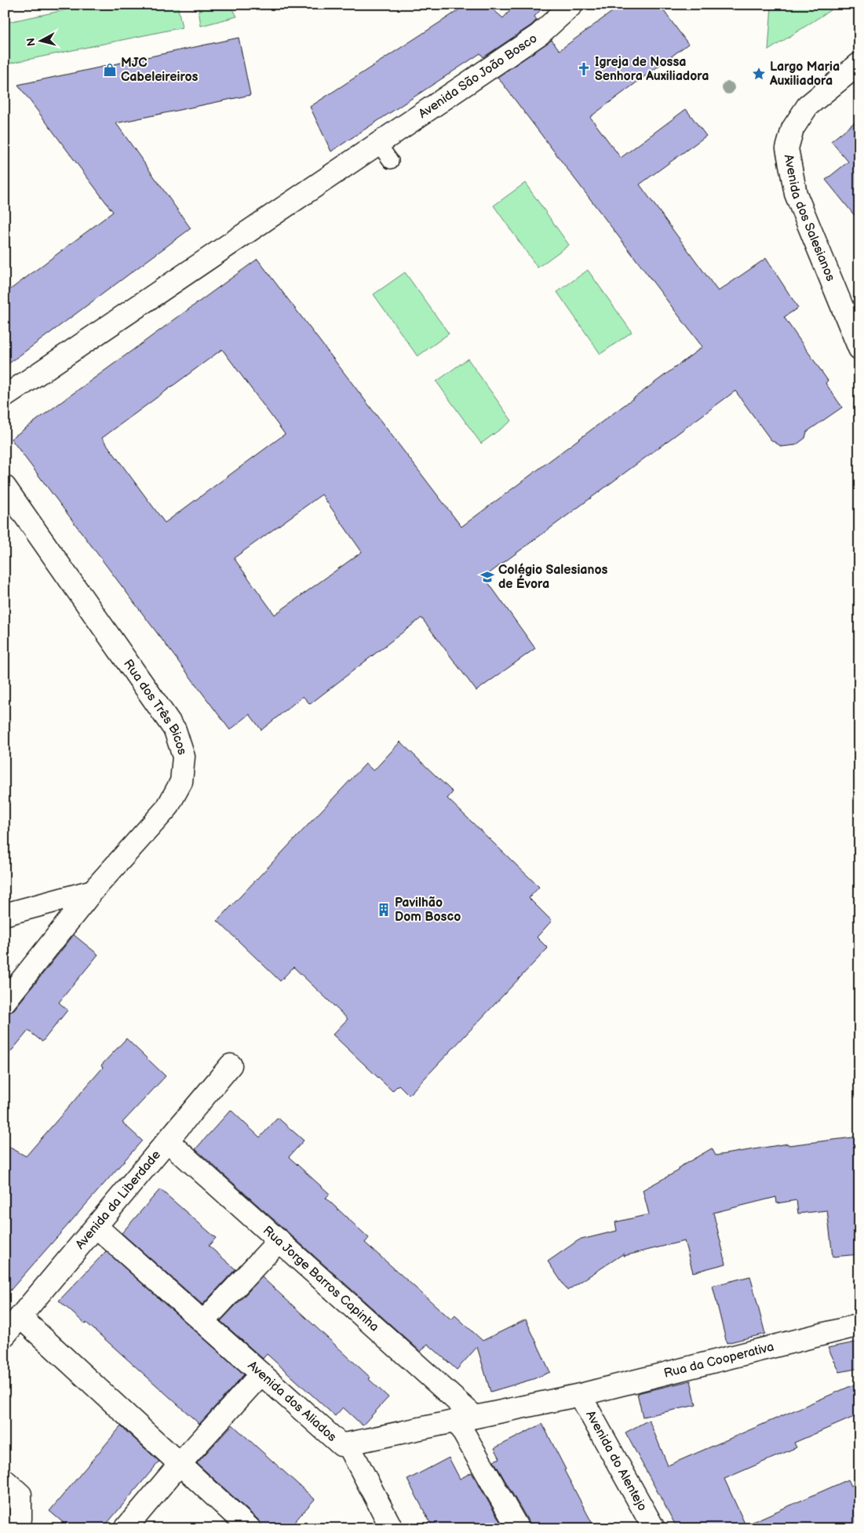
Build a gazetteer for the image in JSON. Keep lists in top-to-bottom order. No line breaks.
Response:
{"streets":{"street":["Avenida São João Bosco","Avenida dos Salesianos","Rua dos Três Bicos","Avenida da Liberdade","Rua Jorge Barros Capinha","Rua da Cooperativa","Avenida dos Aliados","Avenida do Alentejo"]},"crossings":[["Avenida da Liberdade","Rua Jorge Barros Capinha"],["Avenida da Liberdade","Avenida dos Aliados"],["Rua Jorge Barros Capinha","Avenida dos Aliados"],["Rua da Cooperativa","Avenida dos Aliados"],["Rua da Cooperativa","Avenida do Alentejo"],["Avenida dos Aliados","Avenida do Alentejo"]],"places":{"church":["Igreja de Nossa Senhora Auxiliadora"],"shop":["MJC Cabeleireiros"],"place":["Largo Maria Auxiliadora"],"school or university":["Colégio Salesianos de Évora"],"building":["Pavilhão Dom Bosco"]},"north":"left"}
